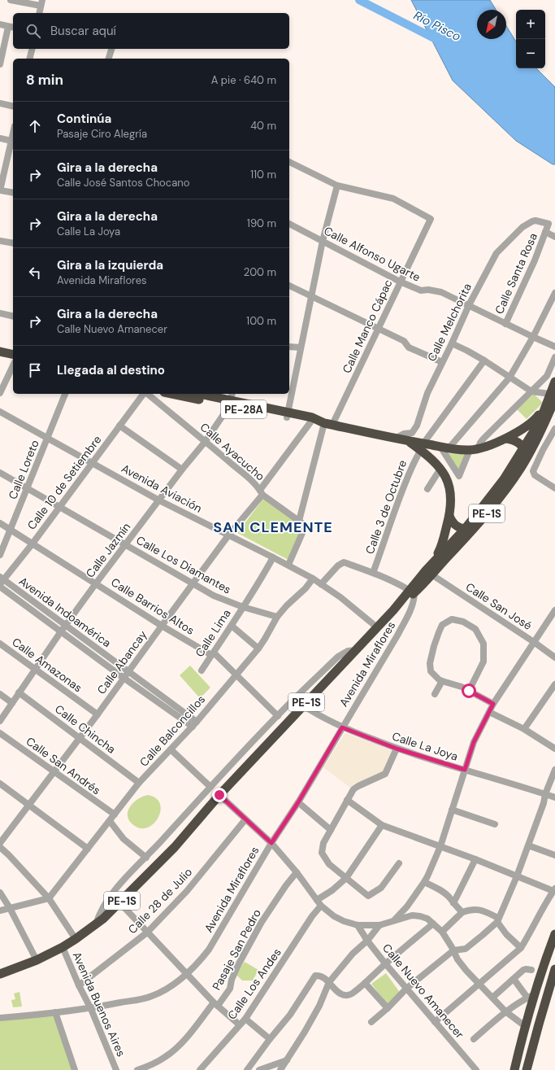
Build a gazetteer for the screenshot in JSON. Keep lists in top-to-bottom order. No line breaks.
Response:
{"streets":{"highway":["PE-28A","PE-1S"],"street":["Calle Alfonso Ugarte","Calle Santa Rosa","Calle Melchorita","Calle Manco Cápac","Calle Ayacucho","Calle Loreto","Calle 10 de Setiembre","Avenida Aviación","Calle 3 de Octubre","Calle Jazmín","Calle Los Diamantes","Calle Barrios Altos","Calle San José","Avenida Indoamérica","Calle Lima","Calle Abancay","Avenida Miraflores","Calle Amazonas","Calle Chincha","Calle Balconcillos","Calle La Joya","Calle San Andrés","Calle 28 de Julio","Pasaje San Pedro","Calle Los Andes","Calle Nuevo Amanecer","Avenida Buenos Aires"]},"crossings":[["Calle Alfonso Ugarte","Calle Santa Rosa"],["Calle Alfonso Ugarte","Calle Melchorita"],["Calle Alfonso Ugarte","Calle Manco Cápac"],["Calle Santa Rosa","Calle Melchorita"],["Calle Melchorita","PE-28A"],["Calle Manco Cápac","PE-28A"],["PE-28A","Calle 3 de Octubre"],["PE-28A","PE-1S"],["PE-28A","Calle Jazmín"],["PE-28A","Calle Abancay"],["Calle Ayacucho","Avenida Aviación"],["Calle Ayacucho","Calle Jazmín"],["Calle Ayacucho","Calle Abancay"],["Calle Loreto","Avenida Aviación"],["Calle Loreto","Calle Los Diamantes"],["Calle Loreto","Calle Barrios Altos"],["Calle 10 de Setiembre","Avenida Aviación"],["Calle 10 de Setiembre","Calle Los Diamantes"],["Calle 10 de Setiembre","Calle Barrios Altos"],["Calle 10 de Setiembre","Avenida Indoamérica"],["Avenida Aviación","PE-1S"],["Avenida Aviación","Calle Jazmín"],["Avenida Aviación","Calle Lima"],["Avenida Aviación","Calle Abancay"],["Avenida Aviación","Calle Balconcillos"],["PE-1S","Calle San José"],["PE-1S","Avenida Miraflores"],["PE-1S","Calle La Joya"],["PE-1S","Avenida Buenos Aires"],["Calle Jazmín","Calle Los Diamantes"],["Calle Jazmín","Calle Barrios Altos"],["Calle Jazmín","Avenida Indoamérica"],["Calle Jazmín","Calle Amazonas"],["Calle Jazmín","Calle Chincha"],["Calle Los Diamantes","Calle Lima"],["Calle Los Diamantes","Calle Abancay"],["Calle Los Diamantes","Calle Balconcillos"],["Calle Barrios Altos","Calle Lima"],["Calle Barrios Altos","Calle Abancay"],["Calle Barrios Altos","Calle Balconcillos"],["Avenida Indoamérica","Calle Abancay"],["Avenida Indoamérica","Calle Balconcillos"],["Calle Abancay","Calle Amazonas"],["Calle Abancay","Calle Chincha"],["Calle Abancay","Calle San Andrés"],["Avenida Miraflores","Calle La Joya"],["Avenida Miraflores","Avenida Buenos Aires"],["Calle Chincha","Calle Balconcillos"],["Calle Balconcillos","Calle San Andrés"],["Calle 28 de Julio","Avenida Buenos Aires"]],"districts":["SAN CLEMENTE"],"water":["Río Pisco"],"north":"bottom left","page":{"map_buttons":["+","−"],"search":"Buscar aquí","heading":["8 min","A pie · 640 m"],"list":[["Continúa","Pasaje Ciro Alegría","40 m"],["Gira a la derecha","Calle José Santos Chocano","110 m"],["Gira a la derecha","Calle La Joya","190 m"],["Gira a la izquierda","Avenida Miraflores","200 m"],["Gira a la derecha","Calle Nuevo Amanecer","100 m"],"Llegada al destino"]}}
